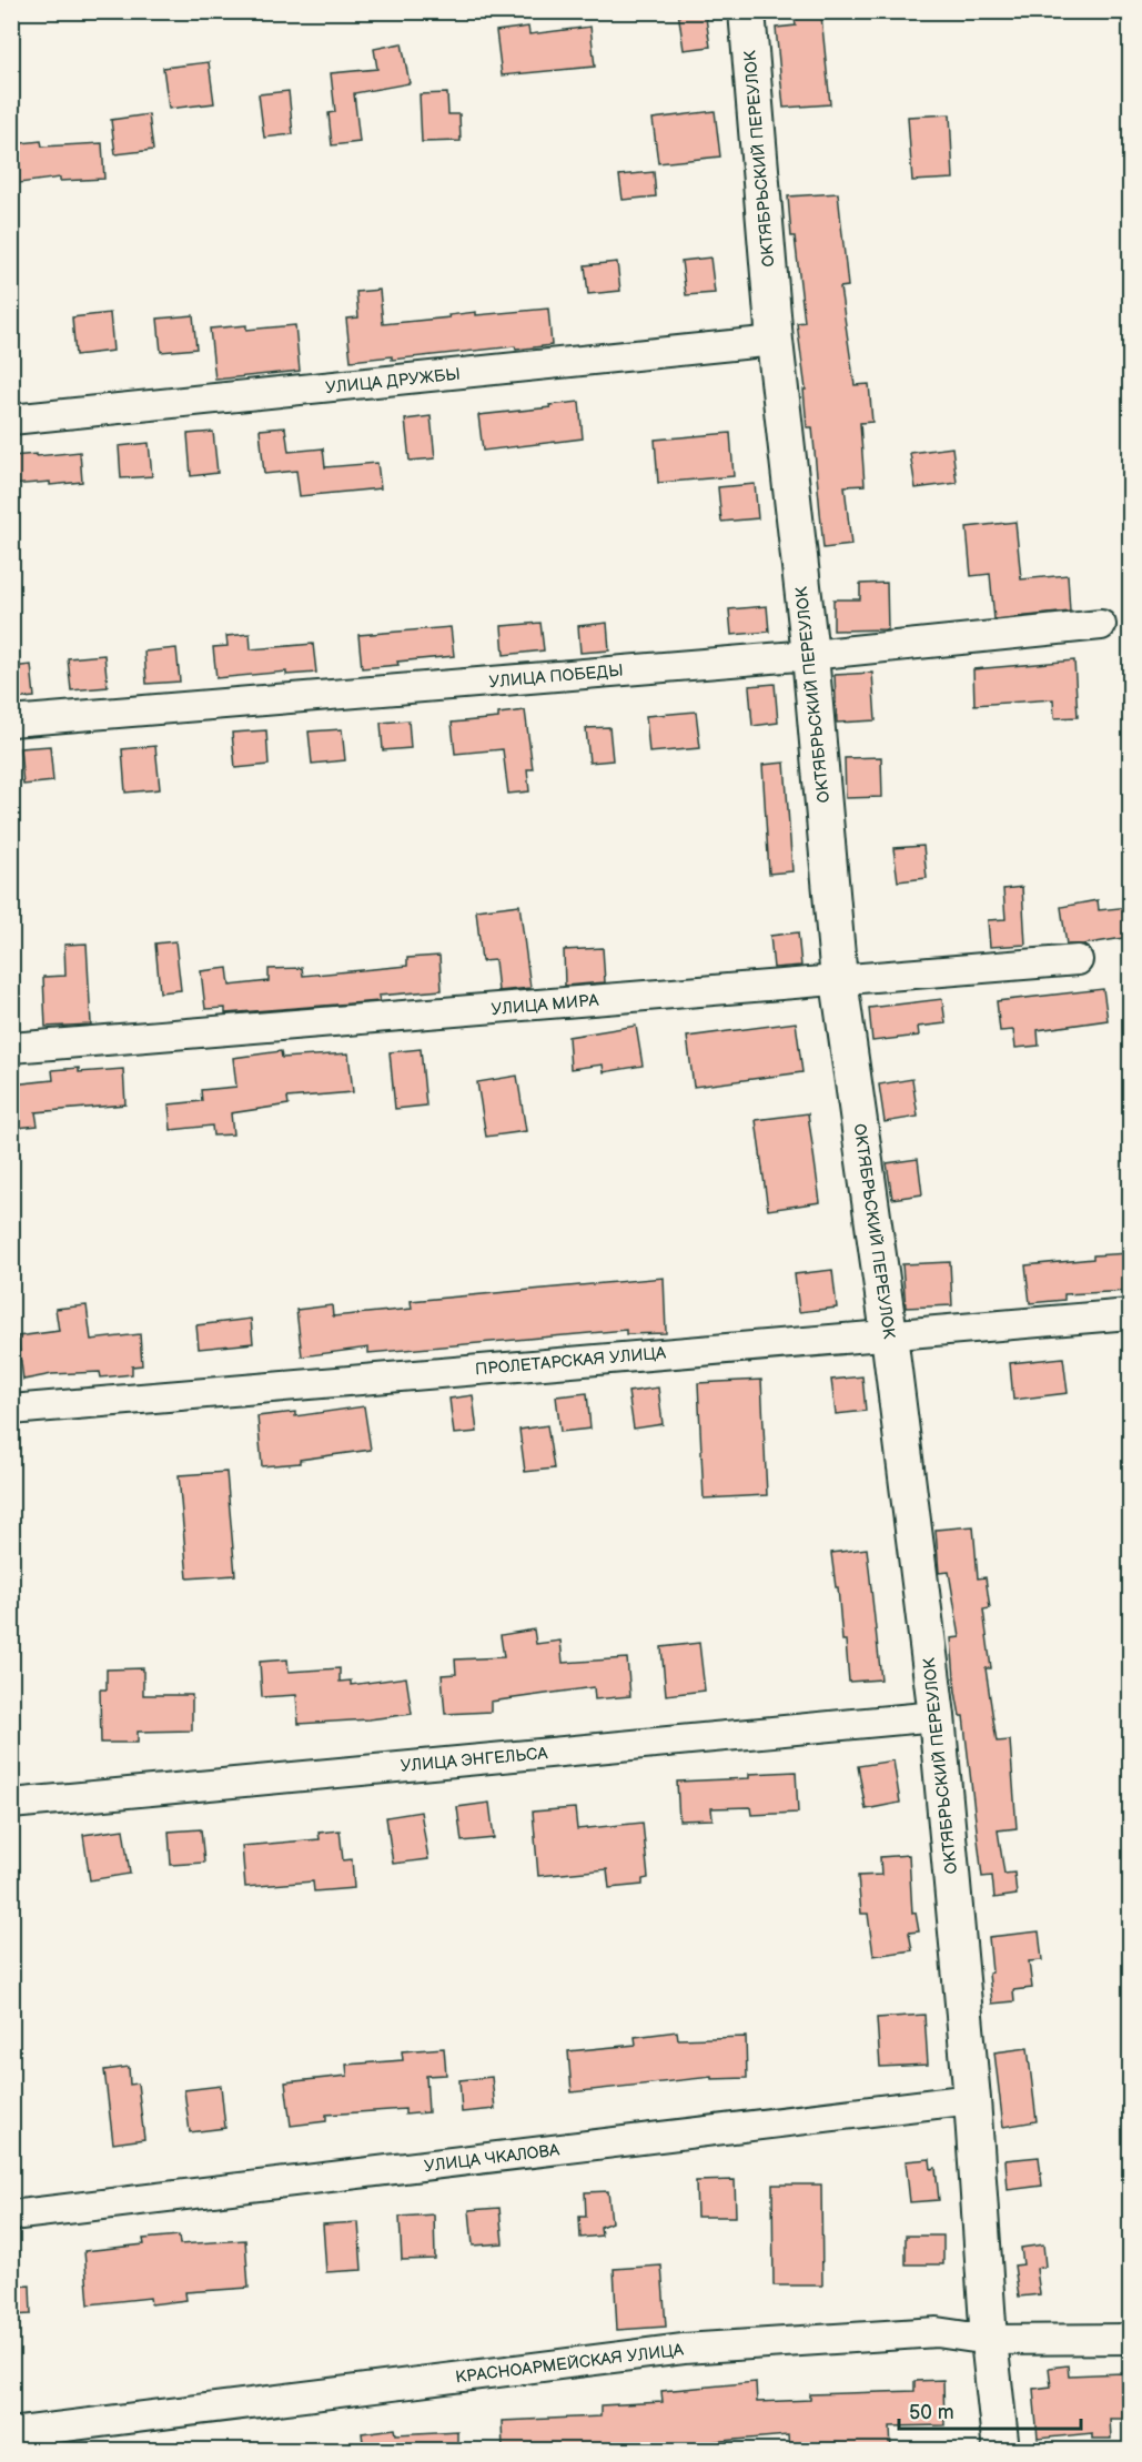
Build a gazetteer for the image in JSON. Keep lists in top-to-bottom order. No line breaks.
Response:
{"streets":{"street":["ОКТЯБРЬСКИЙ ПЕРЕУЛОК","УЛИЦА ДРУЖБЫ","УЛИЦА ПОБЕДЫ","УЛИЦА МИРА","ПРОЛЕТАРСКАЯ УЛИЦА","УЛИЦА ЭНГЕЛЬСА","УЛИЦА ЧКАЛОВА","КРАСНОАРМЕЙСКАЯ УЛИЦА"]},"crossings":[["ОКТЯБРЬСКИЙ ПЕРЕУЛОК","УЛИЦА ДРУЖБЫ"],["ОКТЯБРЬСКИЙ ПЕРЕУЛОК","УЛИЦА ПОБЕДЫ"],["ОКТЯБРЬСКИЙ ПЕРЕУЛОК","УЛИЦА МИРА"],["ОКТЯБРЬСКИЙ ПЕРЕУЛОК","ПРОЛЕТАРСКАЯ УЛИЦА"],["ОКТЯБРЬСКИЙ ПЕРЕУЛОК","УЛИЦА ЭНГЕЛЬСА"],["ОКТЯБРЬСКИЙ ПЕРЕУЛОК","УЛИЦА ЧКАЛОВА"],["ОКТЯБРЬСКИЙ ПЕРЕУЛОК","КРАСНОАРМЕЙСКАЯ УЛИЦА"]],"scale_bar":"50 m"}
